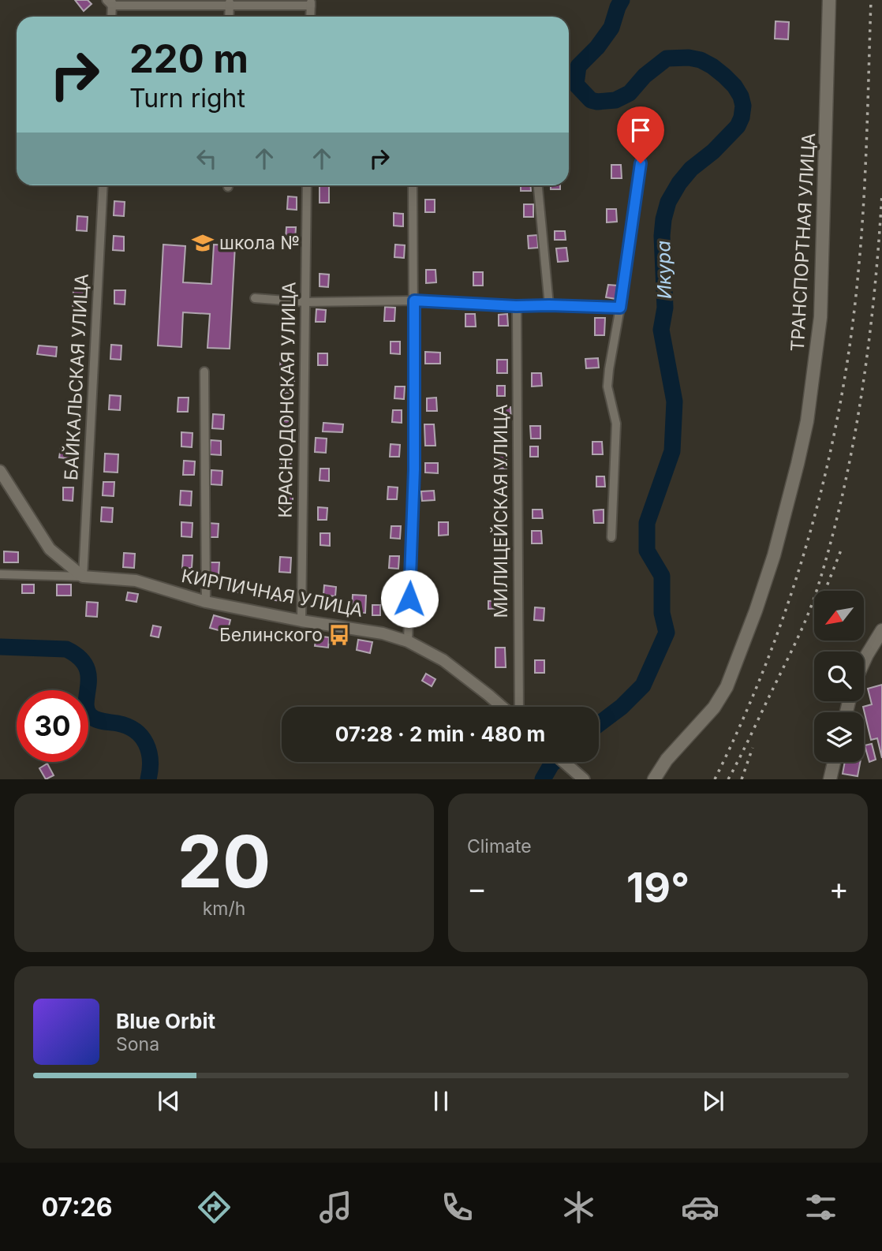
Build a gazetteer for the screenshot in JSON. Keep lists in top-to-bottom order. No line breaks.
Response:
{"streets":{"main road":["ТРАНСПОРТНАЯ УЛИЦА"],"street":["БАЙКАЛЬСКАЯ УЛИЦА","КРАСНОДОНСКАЯ УЛИЦА","МИЛИЦЕЙСКАЯ УЛИЦА","КИРПИЧНАЯ УЛИЦА"]},"crossings":[["БАЙКАЛЬСКАЯ УЛИЦА","КИРПИЧНАЯ УЛИЦА"],["КРАСНОДОНСКАЯ УЛИЦА","КИРПИЧНАЯ УЛИЦА"]],"water":["Икура"],"places":{"school or university":["школа №"],"bus stop":["Белинского"]},"north":"bottom left","page":{"turn":["220 m","Turn right"],"limit":"30","trip":"07:28 · 2 min · 480 m","tile":[["20","km/h"],"Climate"],"heat":["−","19°","+"],"song":["Blue Orbit","Sona"],"tabs":"07:26"}}
